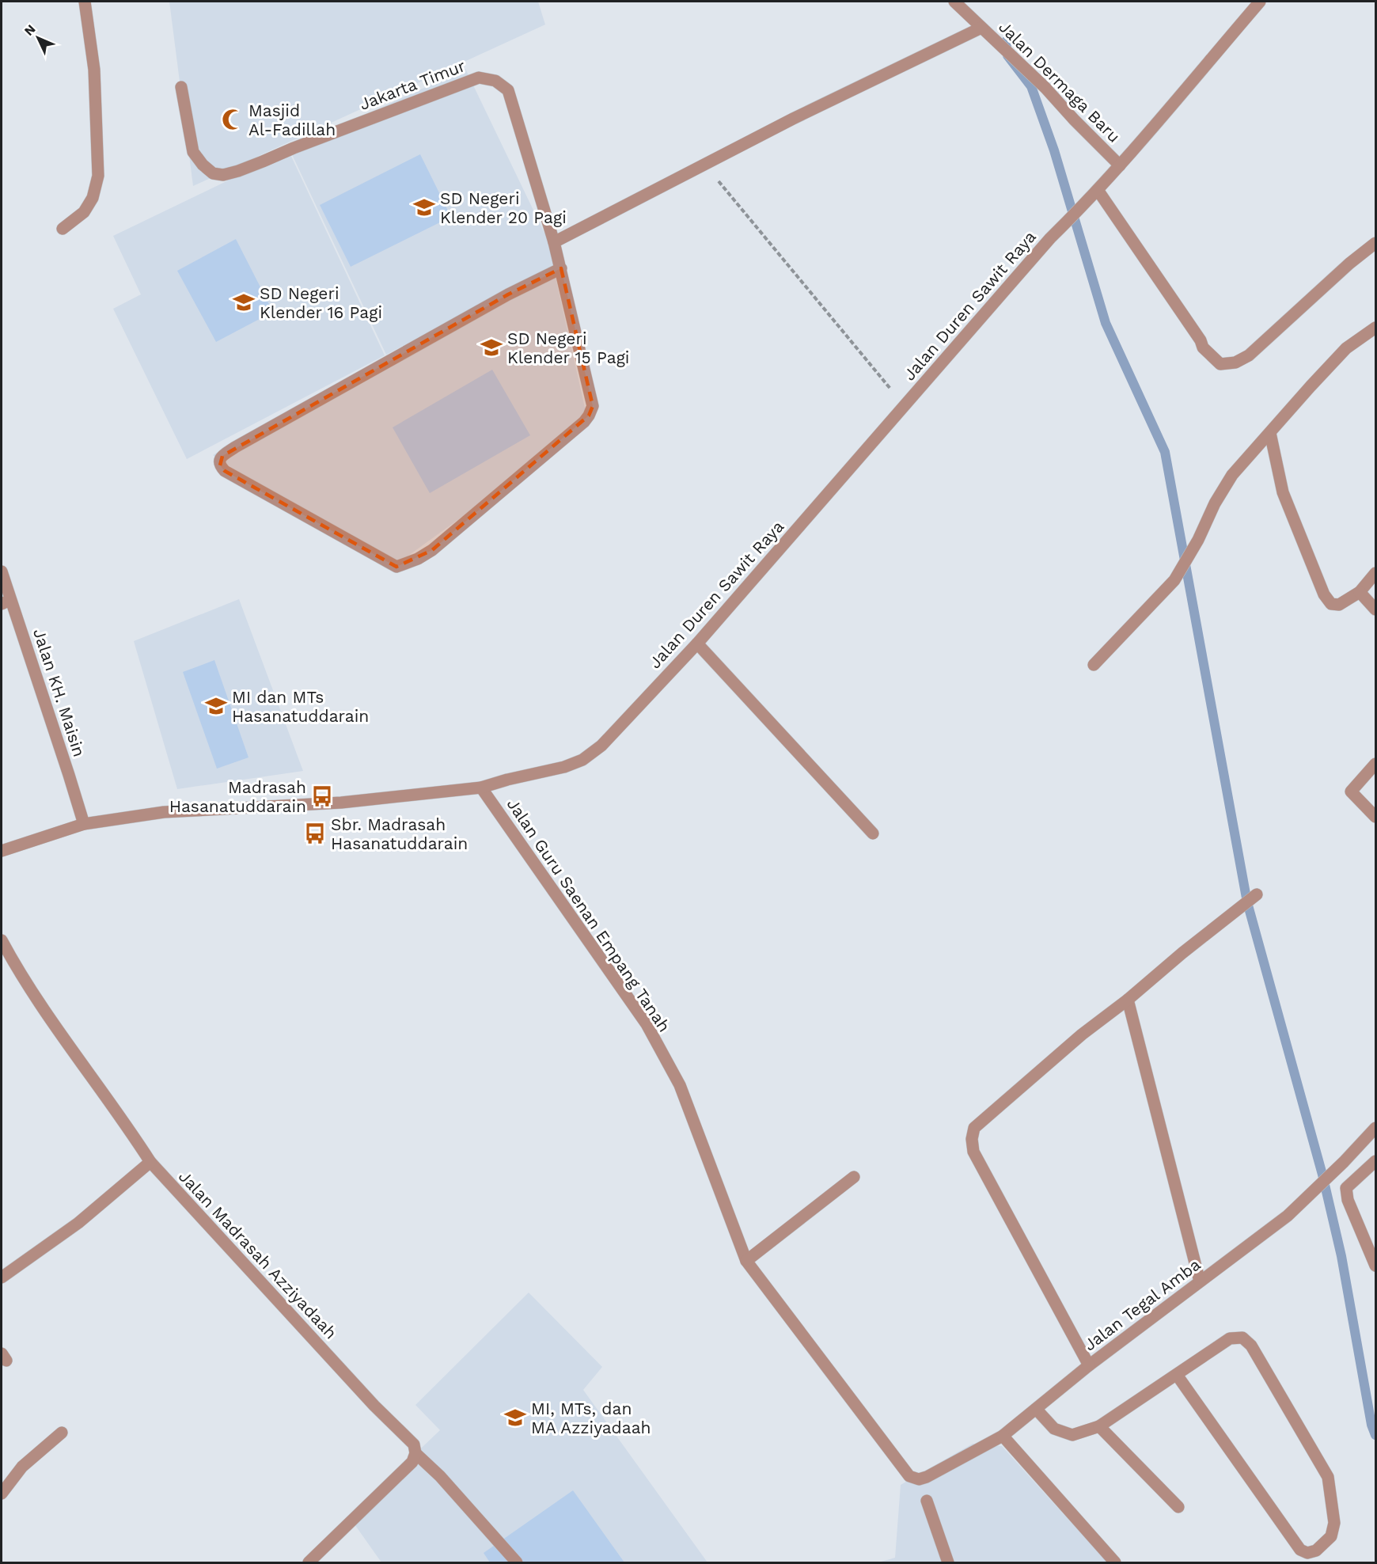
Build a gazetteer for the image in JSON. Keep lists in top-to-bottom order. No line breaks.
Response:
{"streets":{"street":["Jalan Dermaga Baru","Jakarta Timur","Jalan Duren Sawit Raya","Jalan KH. Maisin","Jalan Guru Saenan Empang Tanah","Jalan Madrasah Azziyadaah","Jalan Tegal Amba"]},"crossings":[["Jalan Dermaga Baru","Jalan Duren Sawit Raya"],["Jalan Duren Sawit Raya","Jalan KH. Maisin"],["Jalan Duren Sawit Raya","Jalan Guru Saenan Empang Tanah"],["Jalan Guru Saenan Empang Tanah","Jalan Tegal Amba"]],"places":{"mosque":["Masjid Al-Fadillah"],"school or university":["SD Negeri Klender 20 Pagi","SD Negeri Klender 16 Pagi","SD Negeri Klender 15 Pagi","MI dan MTs Hasanatuddarain","MI, MTs, dan MA Azziyadaah"],"bus stop":["Madrasah Hasanatuddarain","Sbr. Madrasah Hasanatuddarain"]},"north":"top left"}
